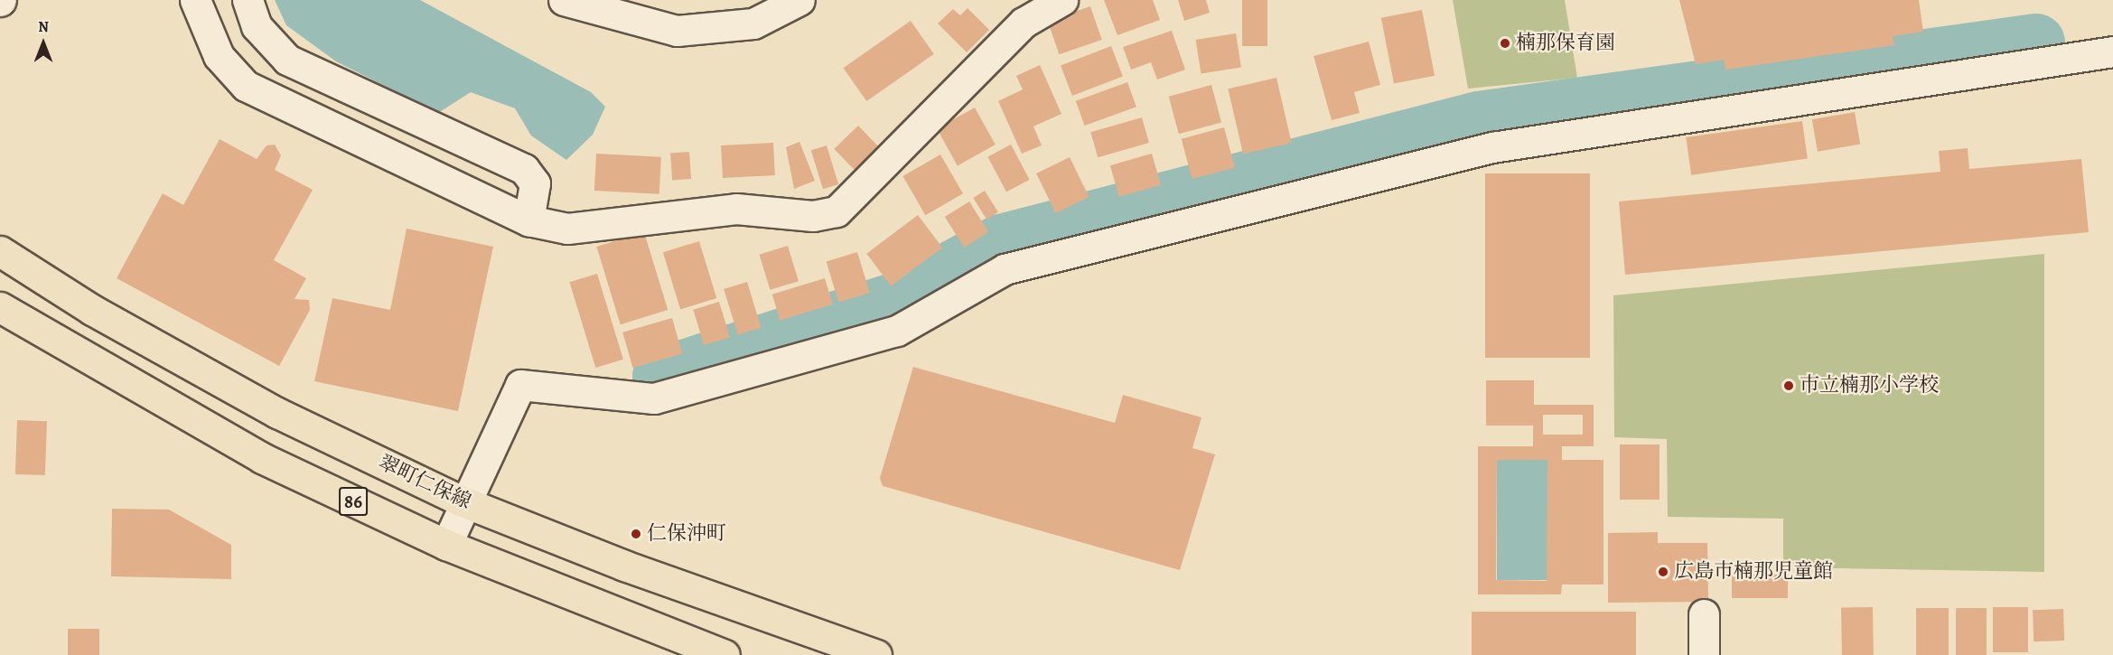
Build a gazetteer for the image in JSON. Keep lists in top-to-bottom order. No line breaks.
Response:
{"streets":{"main road":["翠町仁保線","86"]},"places":["楠那保育園","市立楠那小学校","仁保沖町","広島市楠那児童館"],"north":"top"}
